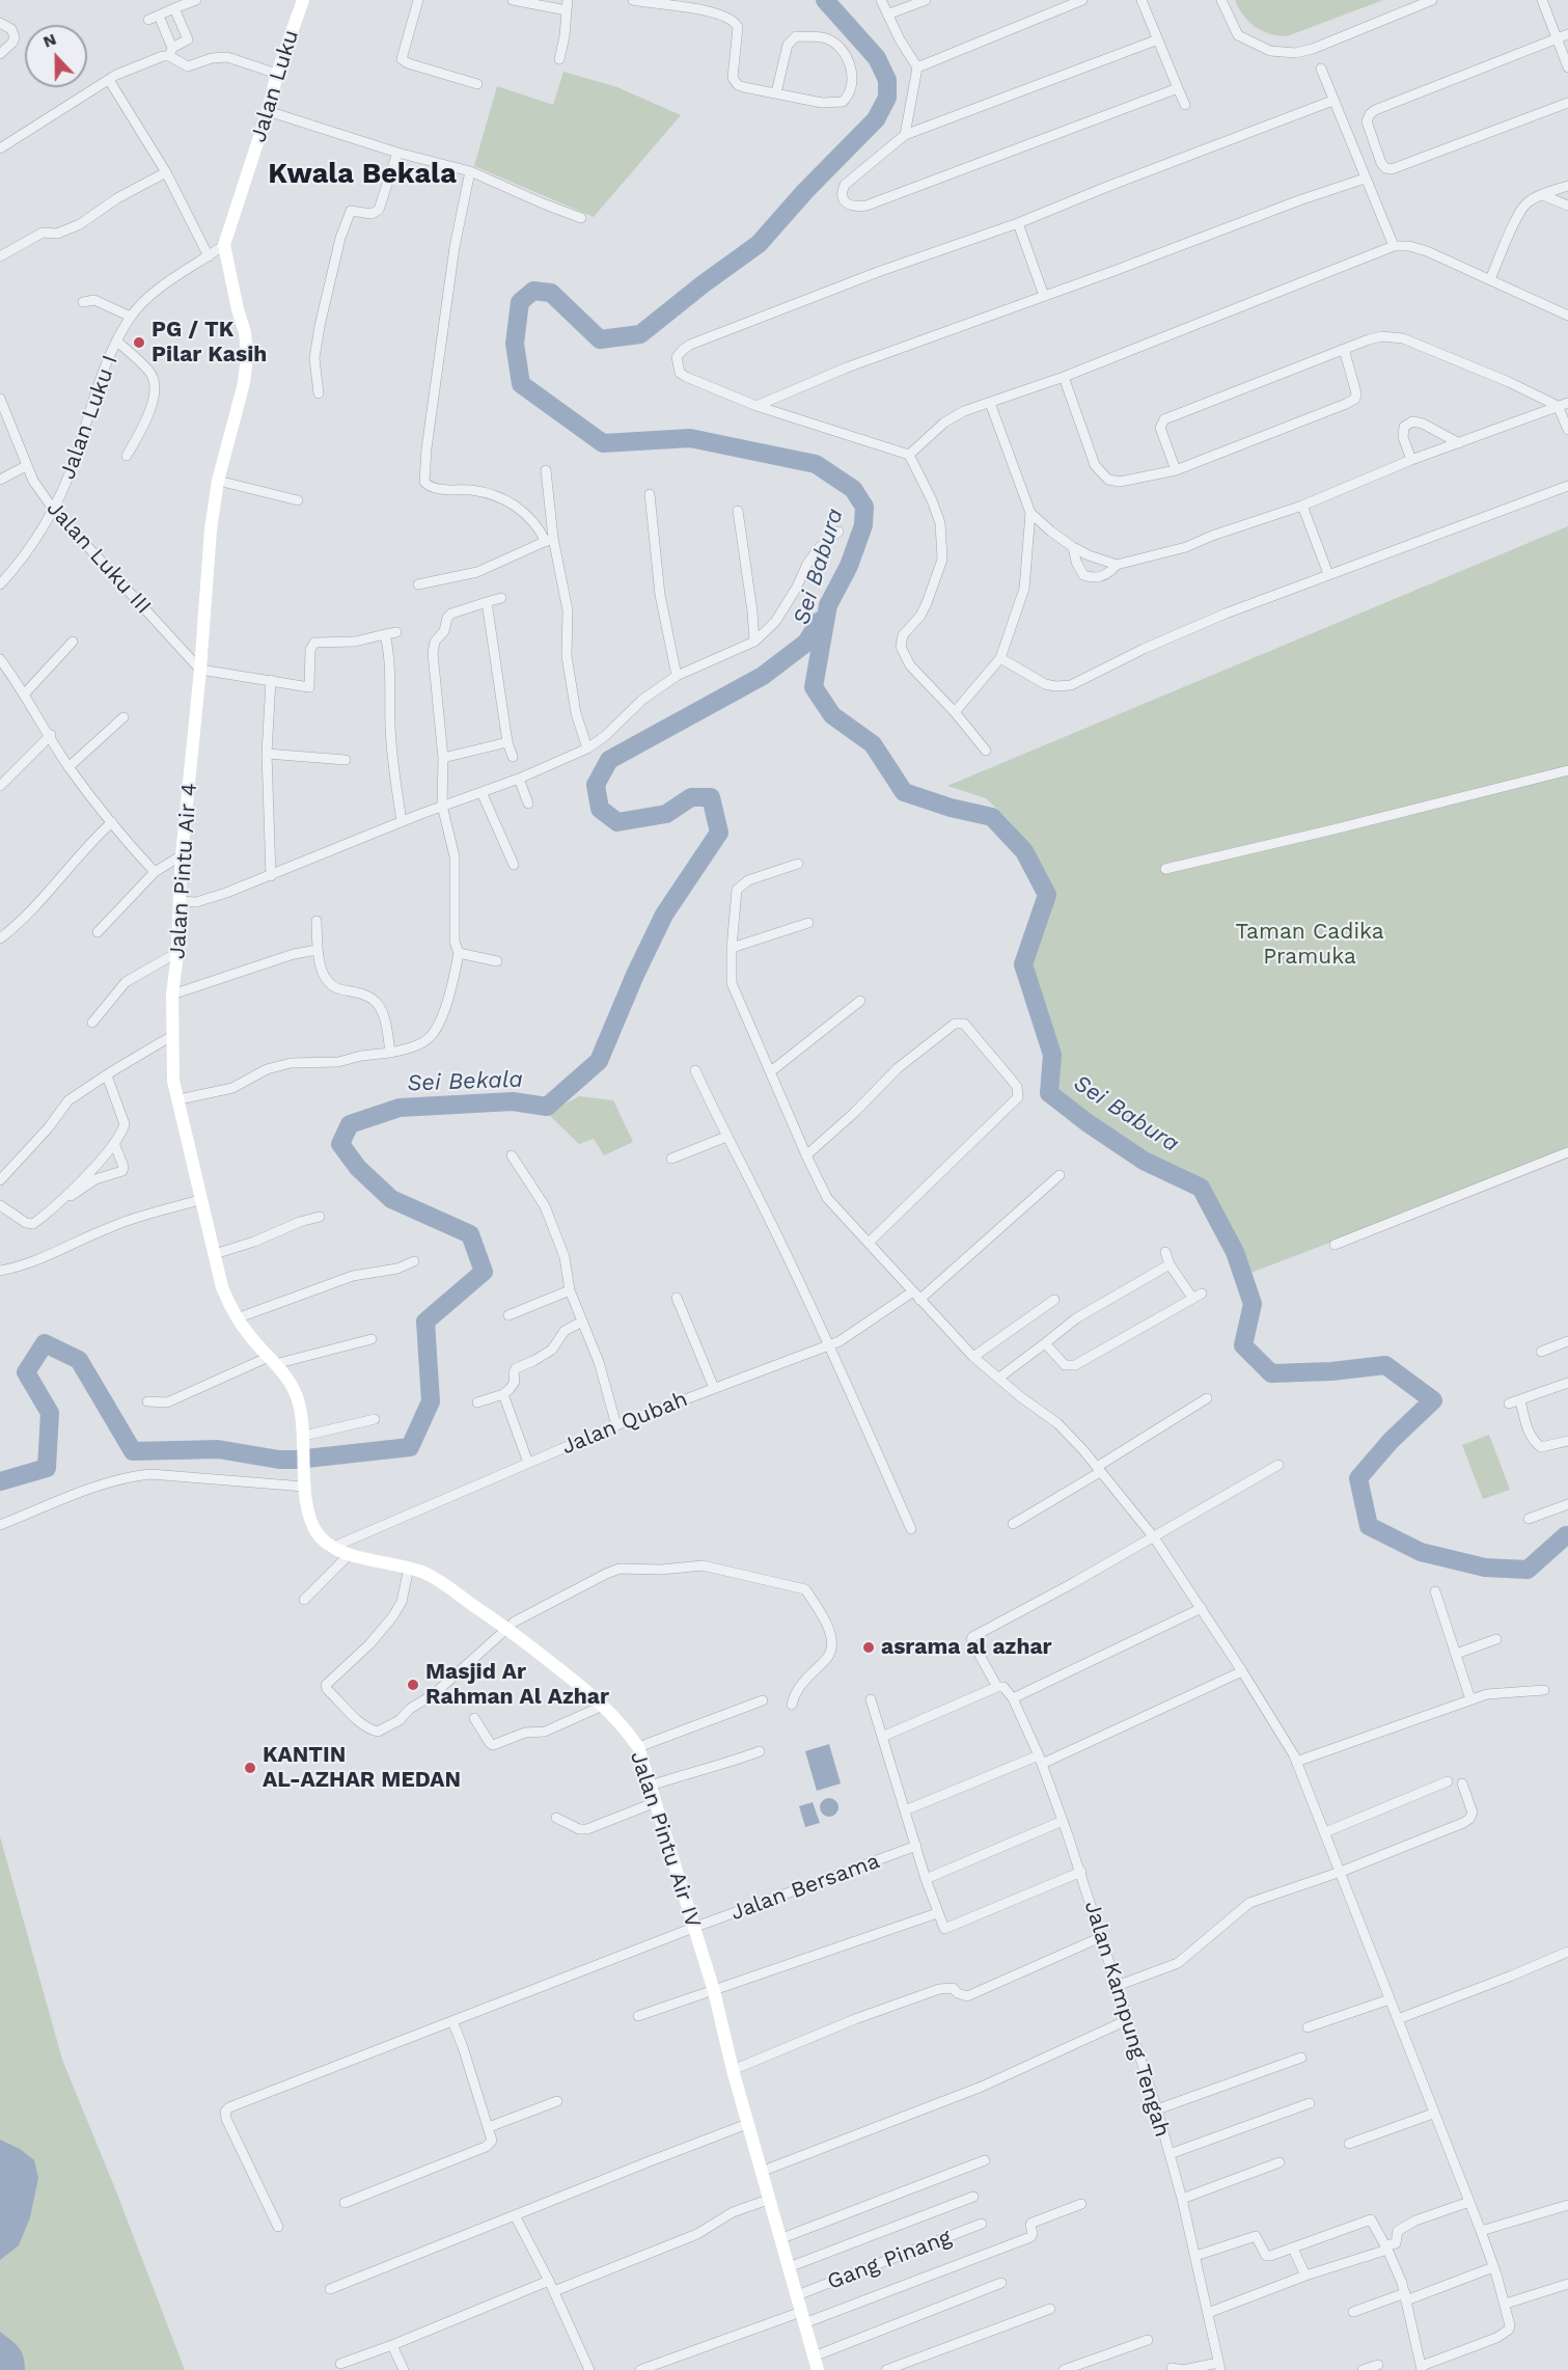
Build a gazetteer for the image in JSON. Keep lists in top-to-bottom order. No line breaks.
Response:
{"streets":{"main road":["Jalan Luku","Jalan Pintu Air 4","Jalan Pintu Air IV"],"street":["Jalan Luku I","Jalan Luku III","Jalan Qubah","Jalan Bersama","Jalan Kampung Tengah","Gang Pinang"]},"crossings":[["Jalan Luku","Jalan Luku I"],["Jalan Luku","Jalan Pintu Air 4"],["Jalan Luku I","Jalan Luku III"],["Jalan Luku I","Jalan Pintu Air 4"],["Jalan Luku III","Jalan Pintu Air 4"],["Jalan Qubah","Jalan Pintu Air IV"],["Jalan Pintu Air IV","Jalan Bersama"],["Jalan Pintu Air IV","Gang Pinang"]],"districts":["Kwala Bekala"],"water":["Sei Babura","Sei Bekala"],"parks":["Taman Cadika Pramuka"],"places":["PG / TK Pilar Kasih","asrama al azhar","Masjid Ar Rahman Al Azhar","KANTIN AL-AZHAR MEDAN"],"north":"top"}
